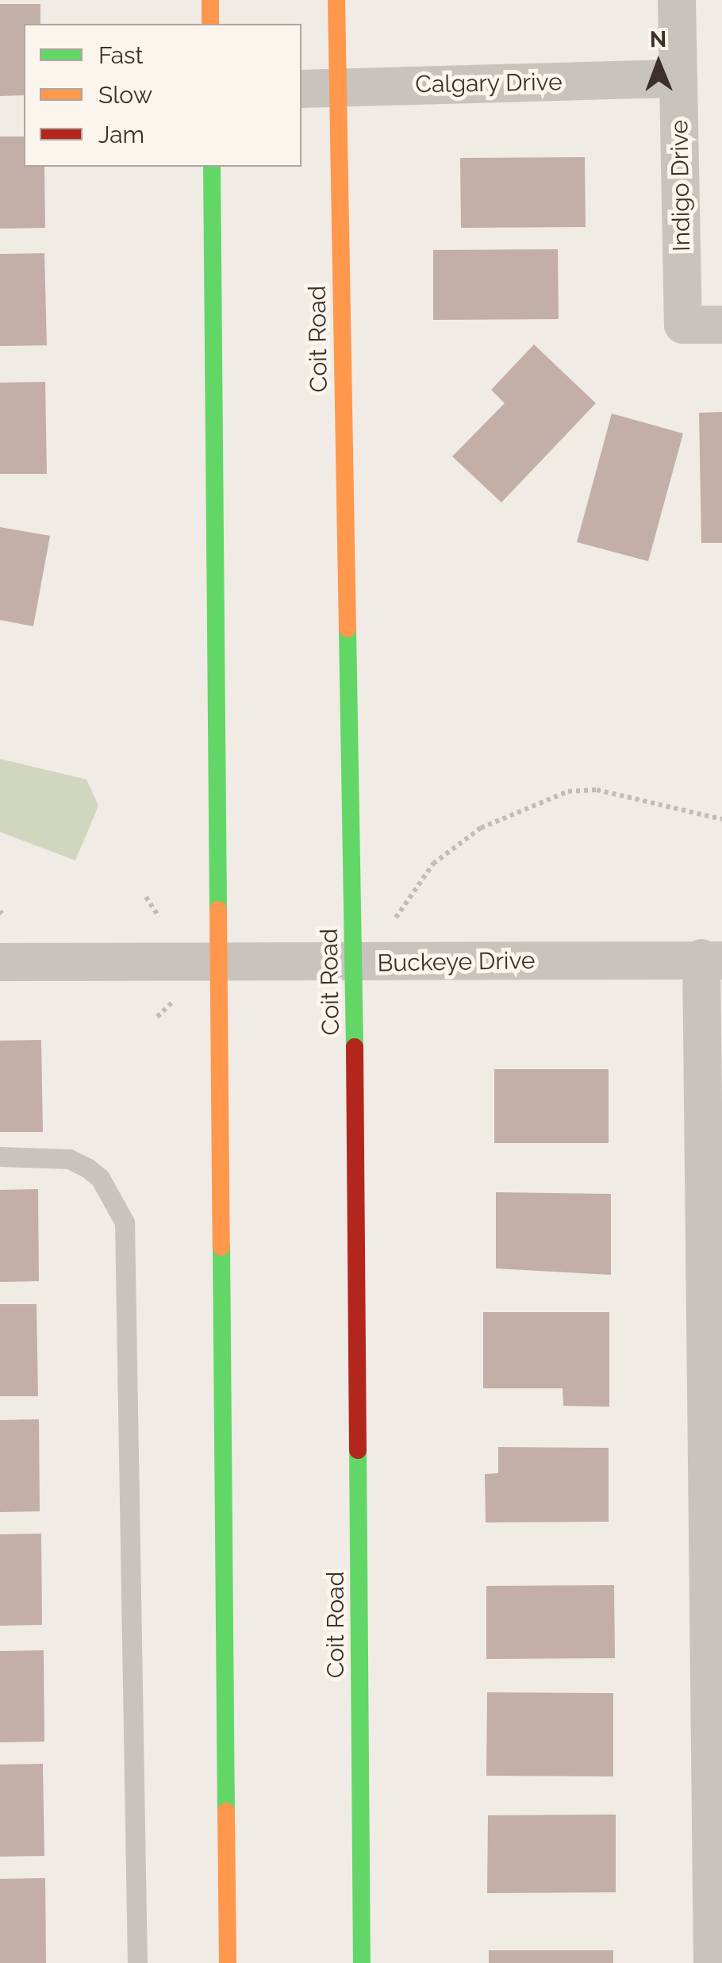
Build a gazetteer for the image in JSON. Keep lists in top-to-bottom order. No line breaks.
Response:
{"streets":{"main road":["Coit Road"],"street":["Calgary Drive","Indigo Drive","Buckeye Drive"]},"crossings":[["Calgary Drive","Indigo Drive"],["Calgary Drive","Coit Road"],["Coit Road","Buckeye Drive"]],"legend":["Fast","Slow","Jam"],"north":"top"}
